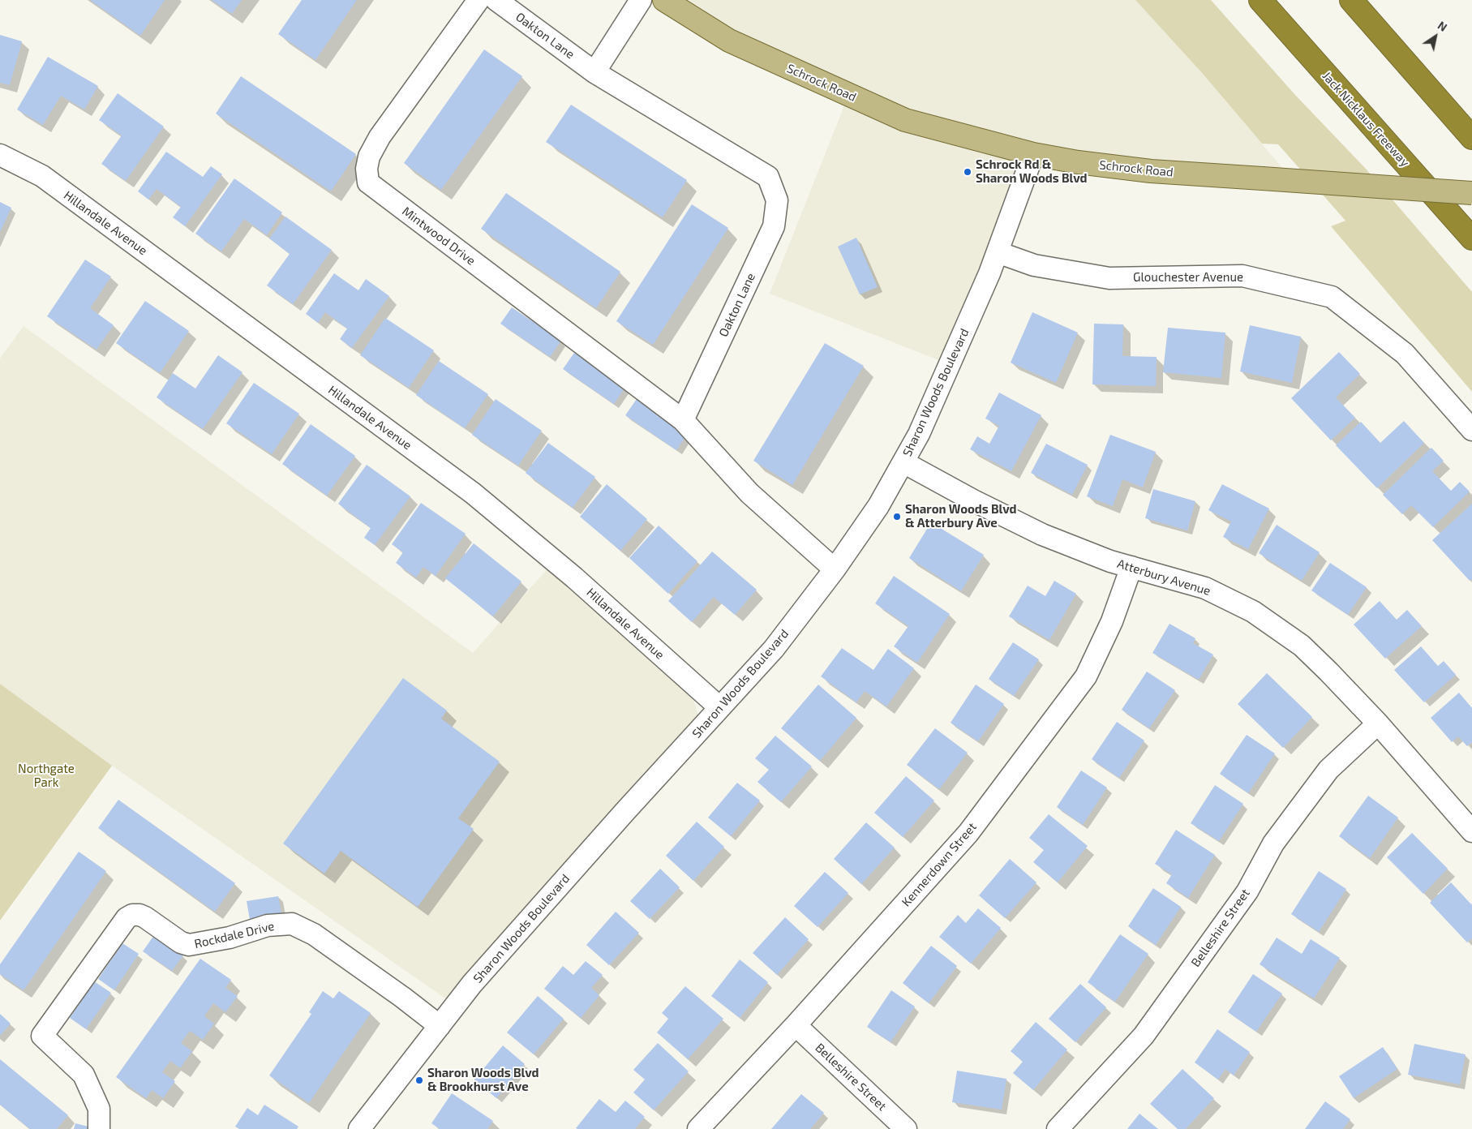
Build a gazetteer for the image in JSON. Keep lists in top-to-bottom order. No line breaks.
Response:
{"streets":{"highway":["Jack Nicklaus Freeway"],"main road":["Schrock Road"],"street":["Oakton Lane","Hillandale Avenue","Mintwood Drive","Glouchester Avenue","Sharon Woods Boulevard","Atterbury Avenue","Kennerdown Street","Belleshire Street","Rockdale Drive"]},"crossings":[["Oakton Lane","Mintwood Drive"],["Schrock Road","Sharon Woods Boulevard"],["Hillandale Avenue","Sharon Woods Boulevard"],["Glouchester Avenue","Sharon Woods Boulevard"],["Sharon Woods Boulevard","Atterbury Avenue"],["Sharon Woods Boulevard","Rockdale Drive"],["Atterbury Avenue","Kennerdown Street"],["Atterbury Avenue","Belleshire Street"],["Kennerdown Street","Belleshire Street"]],"parks":["Northgate Park"],"places":["Schrock Rd & Sharon Woods Blvd","Sharon Woods Blvd & Atterbury Ave","Sharon Woods Blvd & Brookhurst Ave"],"north":"top right"}
